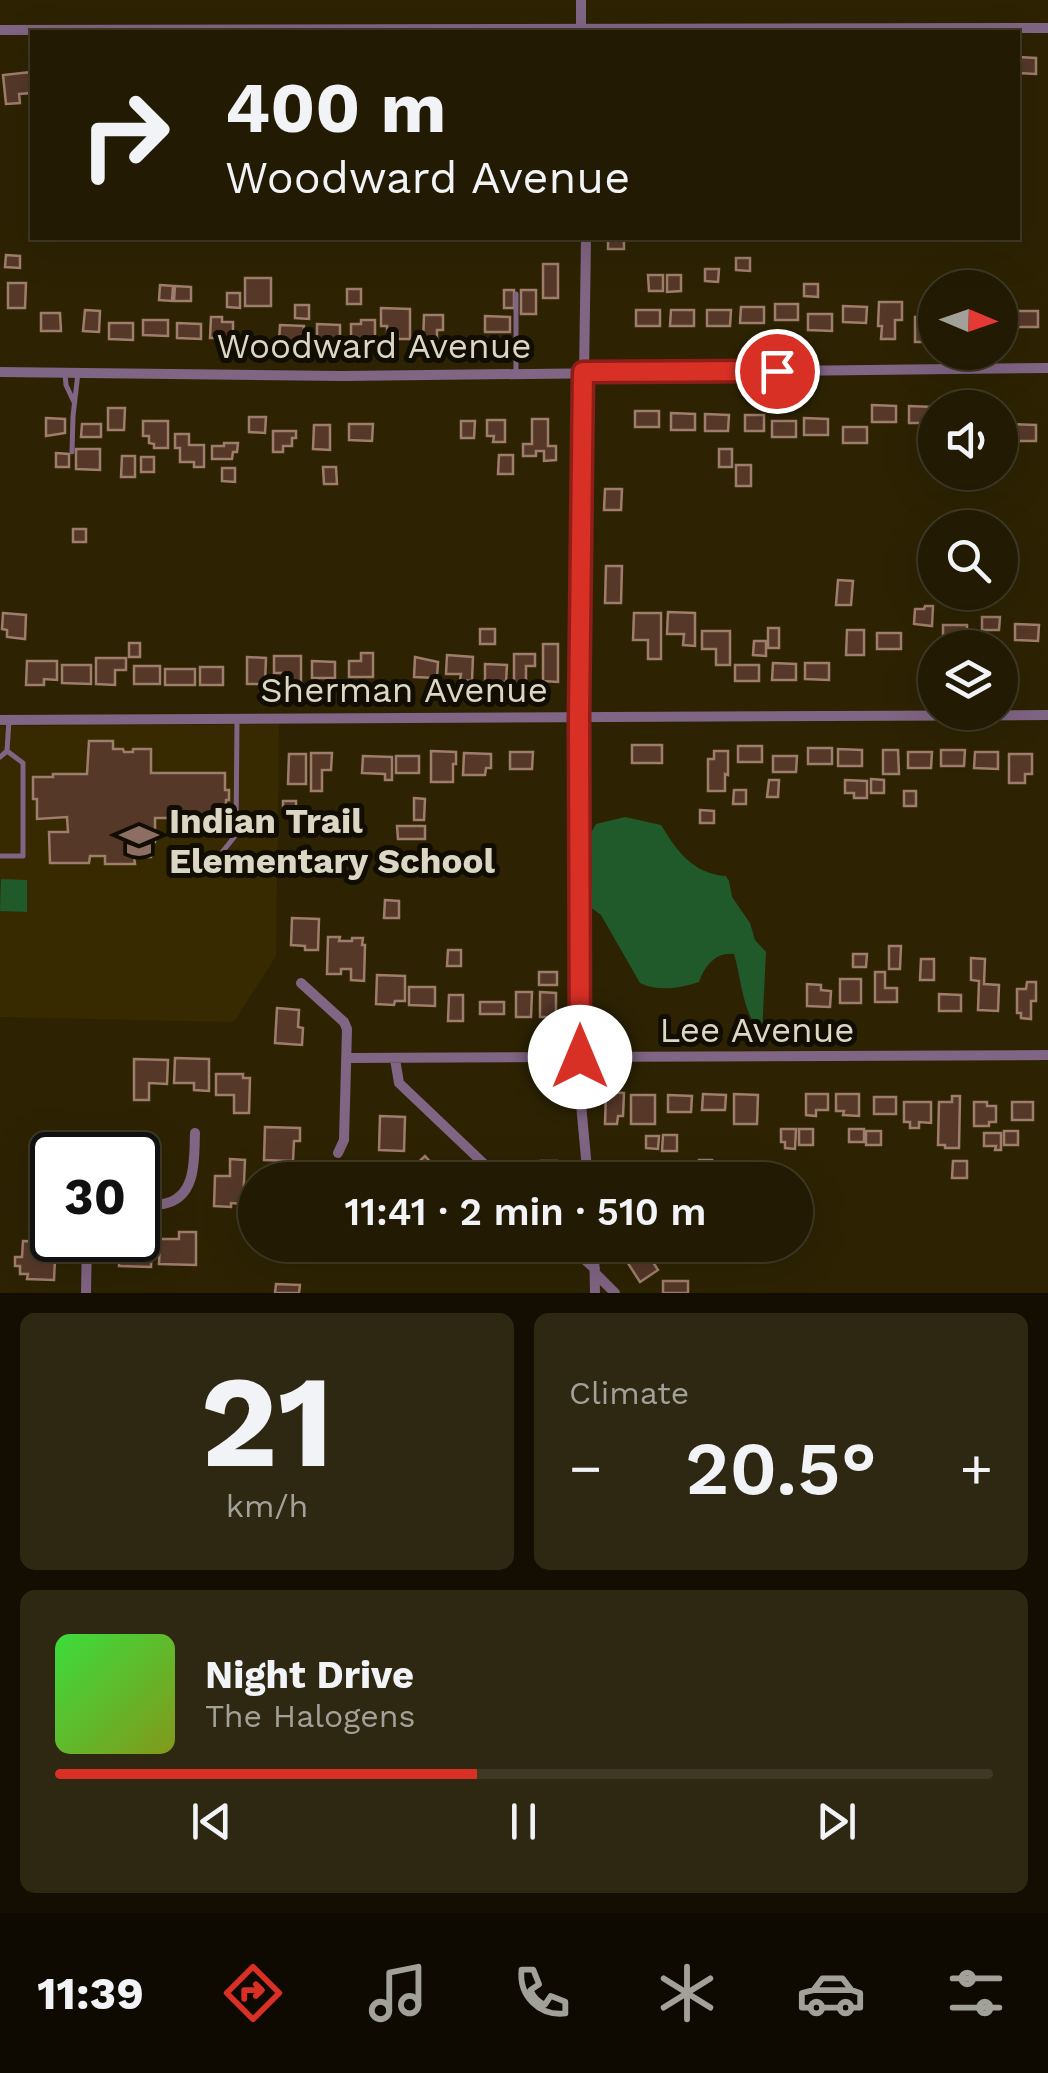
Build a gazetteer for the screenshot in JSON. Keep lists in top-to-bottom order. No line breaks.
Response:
{"streets":{"street":["Woodward Avenue","Sherman Avenue","Lee Avenue"]},"places":{"school or university":["Indian Trail Elementary School"]},"north":"right","page":{"turn":["400 m","Woodward Avenue"],"limit":"30","trip":"11:41 · 2 min · 510 m","tile":[["21","km/h"],"Climate"],"heat":["−","20.5°","+"],"song":["Night Drive","The Halogens"],"tabs":"11:39"}}
